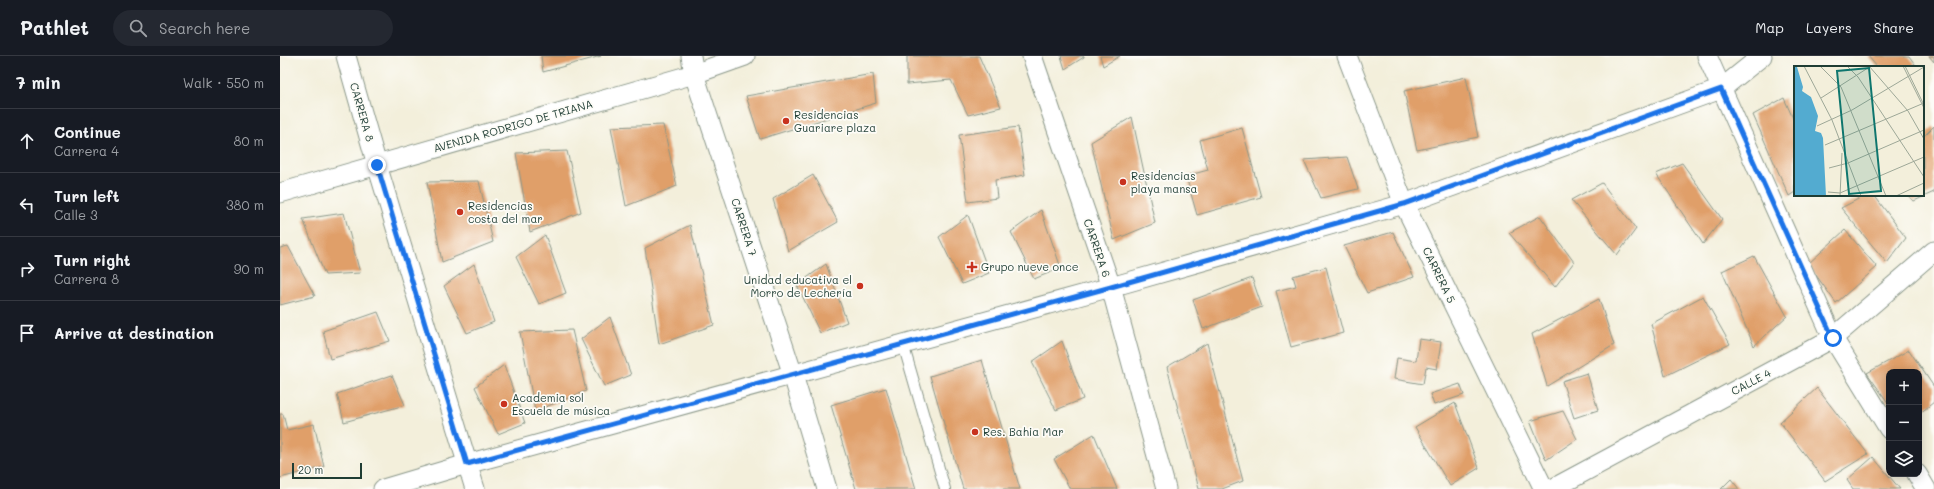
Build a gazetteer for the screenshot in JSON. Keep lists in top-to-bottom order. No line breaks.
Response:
{"streets":{"street":["CARRERA 8","AVENIDA RODRIGO DE TRIANA","CARRERA 7","CARRERA 6","CARRERA 5","CALLE 4"]},"crossings":[["CARRERA 8","AVENIDA RODRIGO DE TRIANA"],["AVENIDA RODRIGO DE TRIANA","CARRERA 7"]],"places":{"other":["Residencias Guariare plaza","Residencias playa mansa","Residencias costa del mar","Unidad educativa el Morro de Lechería","Academia sol Escuela de música","Res. Bahia Mar"],"health":["Grupo nueve once"]},"scale_bar":"20 m","page":{"header":"Pathlet","search":"Search here","nav":["Map","Layers","Share"],"heading":["7 min","Walk · 550 m"],"list":[["Continue","Carrera 4","80 m"],["Turn left","Calle 3","380 m"],["Turn right","Carrera 8","90 m"],"Arrive at destination"],"map_buttons":["+","−"],"scale":"20 m"}}
